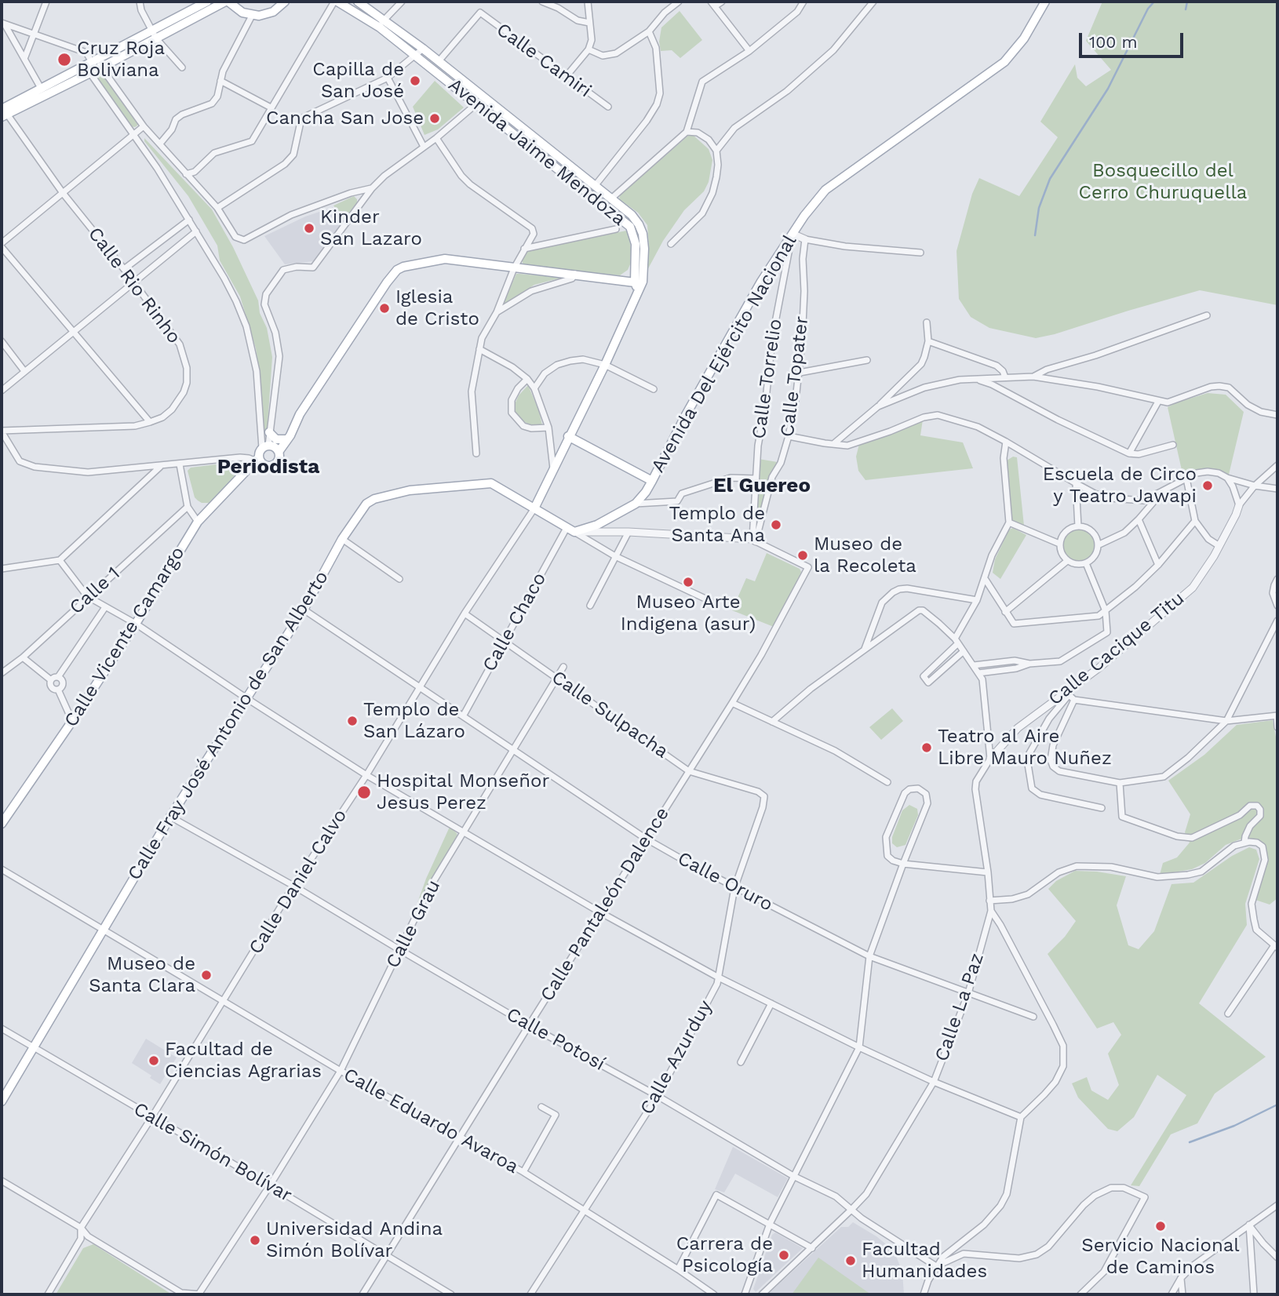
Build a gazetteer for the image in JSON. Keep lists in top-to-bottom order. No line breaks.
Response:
{"streets":{"main road":["Avenida Jaime Mendoza","Avenida Del Ejército Nacional","Calle Vicente Camargo","Calle Fray José Antonio de San Alberto"],"street":["Calle Camiri","Calle Rio Rinho","Calle Topater","Calle Torrelio","Calle 1","Calle Chaco","Calle Cacique Titu","Calle Sulpacha","Calle Daniel Calvo","Calle Oruro","Calle Pantaleón Dalence","Calle Grau","Calle La Paz","Calle Potosí","Calle Azurduy","Calle Eduardo Avaroa","Calle Simón Bolívar"]},"crossings":[["Calle Camiri","Avenida Jaime Mendoza"],["Avenida Del Ejército Nacional","Calle Torrelio"],["Avenida Del Ejército Nacional","Calle Chaco"],["Calle Topater","Calle Torrelio"],["Calle Topater","Calle Pantaleón Dalence"],["Calle Torrelio","Calle Pantaleón Dalence"],["Calle Chaco","Calle Sulpacha"],["Calle Chaco","Calle Oruro"],["Calle Cacique Titu","Calle La Paz"],["Calle Sulpacha","Calle Daniel Calvo"],["Calle Sulpacha","Calle Pantaleón Dalence"],["Calle Sulpacha","Calle Grau"],["Calle Sulpacha","Calle Azurduy"],["Calle Fray José Antonio de San Alberto","Calle Daniel Calvo"],["Calle Fray José Antonio de San Alberto","Calle Oruro"],["Calle Fray José Antonio de San Alberto","Calle Potosí"],["Calle Fray José Antonio de San Alberto","Calle Eduardo Avaroa"],["Calle Fray José Antonio de San Alberto","Calle Simón Bolívar"],["Calle Daniel Calvo","Calle Oruro"],["Calle Daniel Calvo","Calle Potosí"],["Calle Daniel Calvo","Calle Eduardo Avaroa"],["Calle Daniel Calvo","Calle Simón Bolívar"],["Calle Oruro","Calle Pantaleón Dalence"],["Calle Oruro","Calle Grau"],["Calle Oruro","Calle La Paz"],["Calle Oruro","Calle Azurduy"],["Calle Pantaleón Dalence","Calle Potosí"],["Calle Pantaleón Dalence","Calle Eduardo Avaroa"],["Calle Pantaleón Dalence","Calle Simón Bolívar"],["Calle Grau","Calle Potosí"],["Calle Grau","Calle Eduardo Avaroa"],["Calle Grau","Calle Simón Bolívar"],["Calle La Paz","Calle Potosí"],["Calle Potosí","Calle Azurduy"],["Calle Azurduy","Calle Eduardo Avaroa"]],"districts":["Periodista","El Guereo"],"parks":["Bosquecillo del Cerro Churuquella"],"places":["Cruz Roja Boliviana","Capilla de San José","Cancha San Jose","Kinder San Lazaro","Iglesia de Cristo","Escuela de Circo y Teatro Jawapi","Templo de Santa Ana","Museo de la Recoleta","Museo Arte Indigena (asur)","Templo de San Lázaro","Teatro al Aire Libre Mauro Nuñez","Hospital Monseñor Jesus Perez","Museo de Santa Clara","Facultad de Ciencias Agrarias","Servicio Nacional de Caminos","Universidad Andina Simón Bolívar","Carrera de Psicología","Facultad Humanidades"],"scale_bar":"100 m"}
